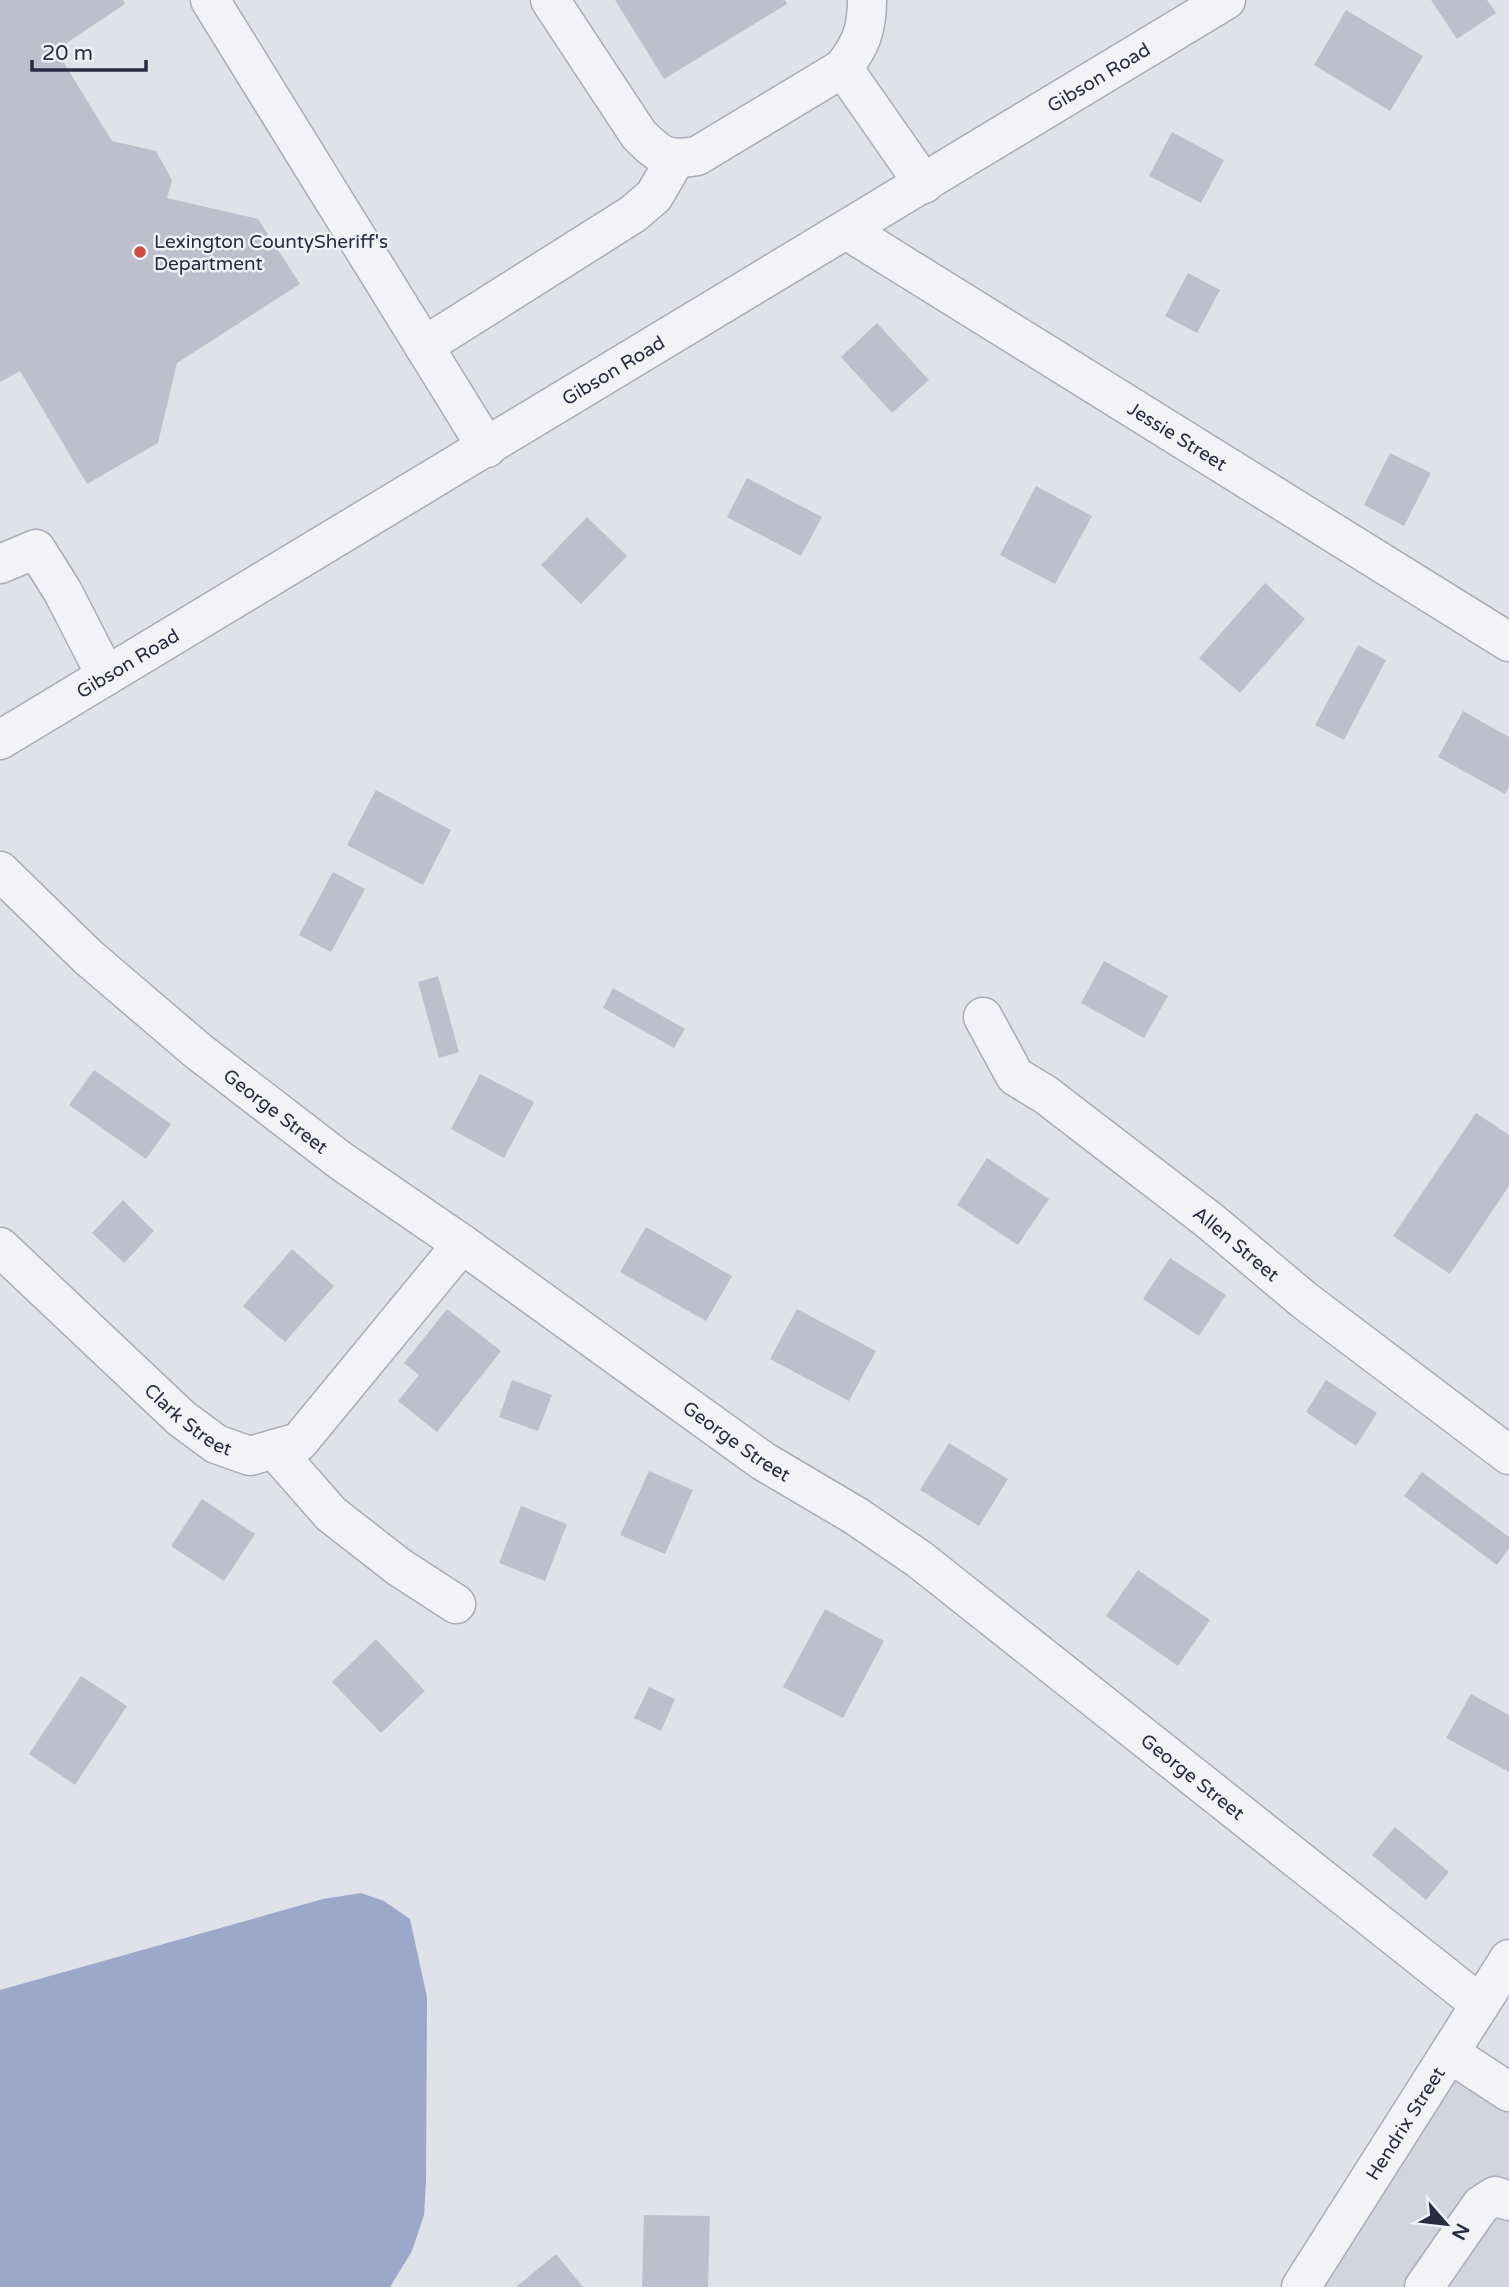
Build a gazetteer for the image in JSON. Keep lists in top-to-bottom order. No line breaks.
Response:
{"streets":{"street":["Gibson Road","Jessie Street","George Street","Allen Street","Clark Street","Hendrix Street"]},"crossings":[["Gibson Road","Jessie Street"],["George Street","Clark Street"],["George Street","Hendrix Street"]],"places":["Lexington CountySheriff's Department"],"scale_bar":"20 m","north":"bottom right"}
